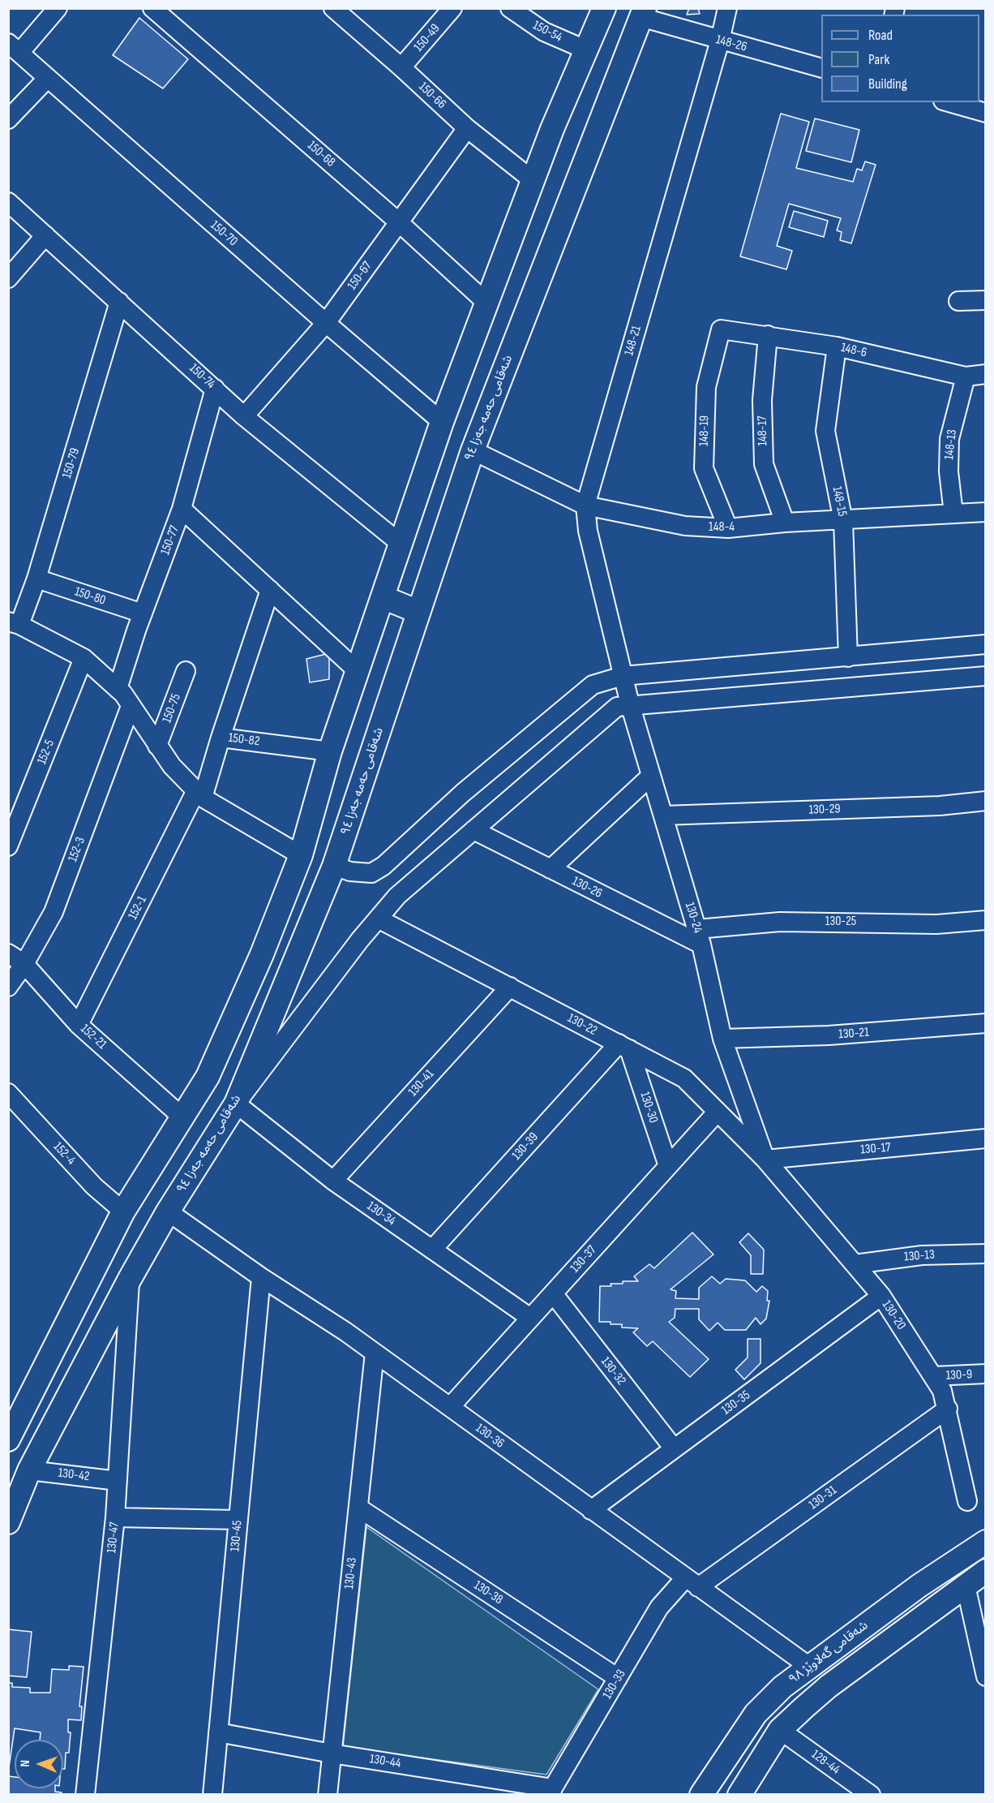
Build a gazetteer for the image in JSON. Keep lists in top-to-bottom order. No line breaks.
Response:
{"streets":{"main road":["شەقامی حەمە جەزا ٩٤","شەقامی گەلاوێژ ٩٨"],"street":["150-54","150-49","148-26","150-66","150-68","150-70","150-67","148-21","148-6","150-74","148-19","148-17","148-13","150-79","148-15","148-4","150-77","150-80","150-75","150-82","152-5","130-29","152-3","130-26","152-1","130-24","130-25","130-22","130-21","152-21","130-41","130-30","130-39","130-17","152-4","130-34","130-13","130-37","130-20","130-32","130-9","130-35","130-36","130-42","130-31","130-45","130-47","130-43","130-38","130-33","130-44","128-44"]},"crossings":[["150-49","150-66"],["148-26","148-21"],["148-26","شەقامی حەمە جەزا ٩٤"],["150-66","150-67"],["150-68","150-67"],["150-70","150-67"],["150-67","150-74"],["148-21","148-4"],["148-21","130-24"],["148-6","148-19"],["148-6","148-17"],["148-6","148-13"],["148-6","148-15"],["150-74","150-79"],["150-74","150-77"],["شەقامی حەمە جەزا ٩٤","148-4"],["شەقامی حەمە جەزا ٩٤","130-34"],["شەقامی حەمە جەزا ٩٤","130-36"],["شەقامی حەمە جەزا ٩٤","130-42"],["شەقامی حەمە جەزا ٩٤","130-47"],["148-19","148-4"],["148-17","148-4"],["148-13","148-4"],["150-79","150-80"],["148-15","148-4"],["150-77","150-80"],["150-82","152-1"],["130-29","130-24"],["152-3","152-21"],["130-26","130-24"],["130-26","130-25"],["152-1","152-21"],["130-24","130-25"],["130-24","130-22"],["130-24","130-21"],["130-24","130-17"],["130-24","130-20"],["130-22","130-41"],["130-22","130-30"],["130-22","130-39"],["130-22","130-17"],["130-22","130-37"],["130-22","130-20"],["130-41","130-34"],["130-30","130-39"],["130-30","130-37"],["130-39","130-34"],["130-17","130-20"],["130-34","130-37"],["130-13","130-20"],["130-37","130-32"],["130-37","130-36"],["130-20","130-9"],["130-20","130-35"],["130-20","130-31"],["130-32","130-35"],["130-35","130-36"],["130-36","130-31"],["130-36","130-45"],["130-36","130-43"],["130-36","شەقامی گەلاوێژ ٩٨"],["130-36","130-33"],["130-42","130-47"],["130-31","130-33"],["130-45","130-44"],["130-43","130-38"],["130-43","130-44"],["130-38","130-33"],["شەقامی گەلاوێژ ٩٨","128-44"],["130-33","130-44"]],"legend":["Road","Park","Building"],"north":"left"}
